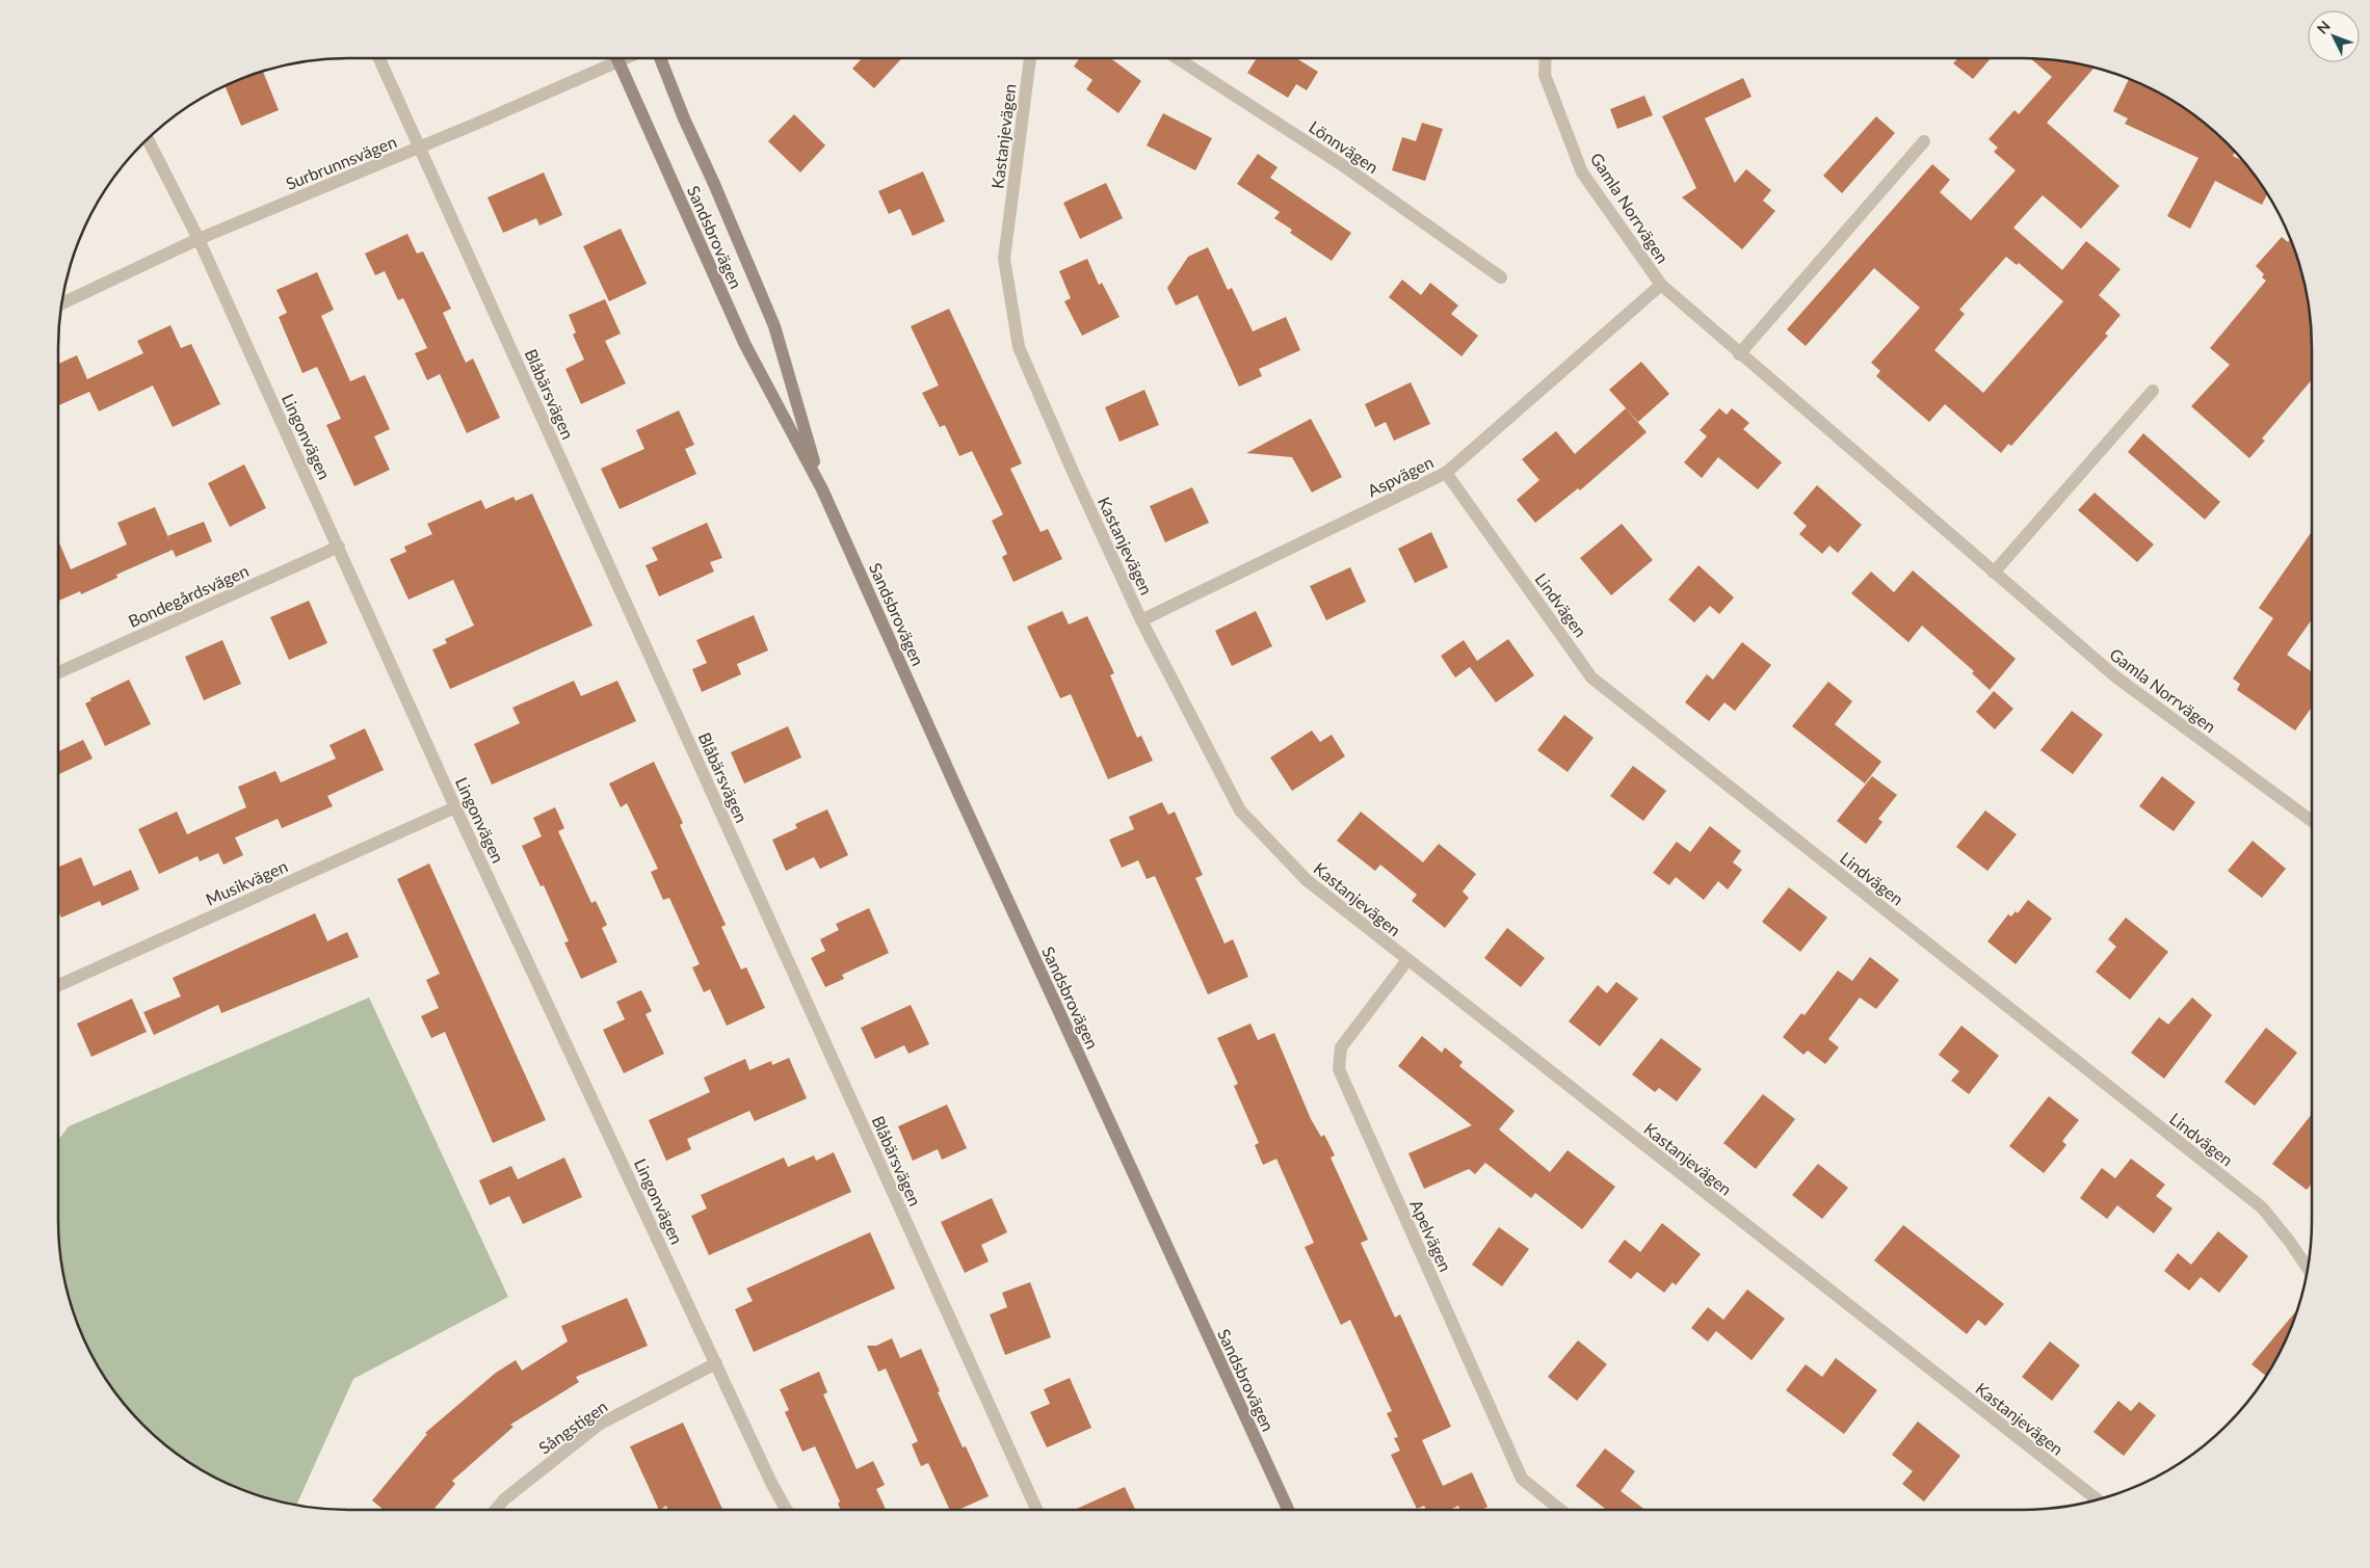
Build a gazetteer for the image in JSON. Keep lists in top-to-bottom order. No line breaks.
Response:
{"streets":{"main road":["Sandsbrovägen"],"street":["Kastanjevägen","Lönnvägen","Surbrunnsvägen","Gamla Norrvägen","Blåbärsvägen","Lingonvägen","Aspvägen","Bondegårdsvägen","Lindvägen","Musikvägen","Apelvägen","Sångstigen"]},"crossings":[["Kastanjevägen","Aspvägen"],["Kastanjevägen","Apelvägen"],["Surbrunnsvägen","Blåbärsvägen"],["Surbrunnsvägen","Lingonvägen"],["Gamla Norrvägen","Aspvägen"],["Lingonvägen","Bondegårdsvägen"],["Lingonvägen","Musikvägen"],["Lingonvägen","Sångstigen"],["Aspvägen","Lindvägen"]],"north":"top left"}
